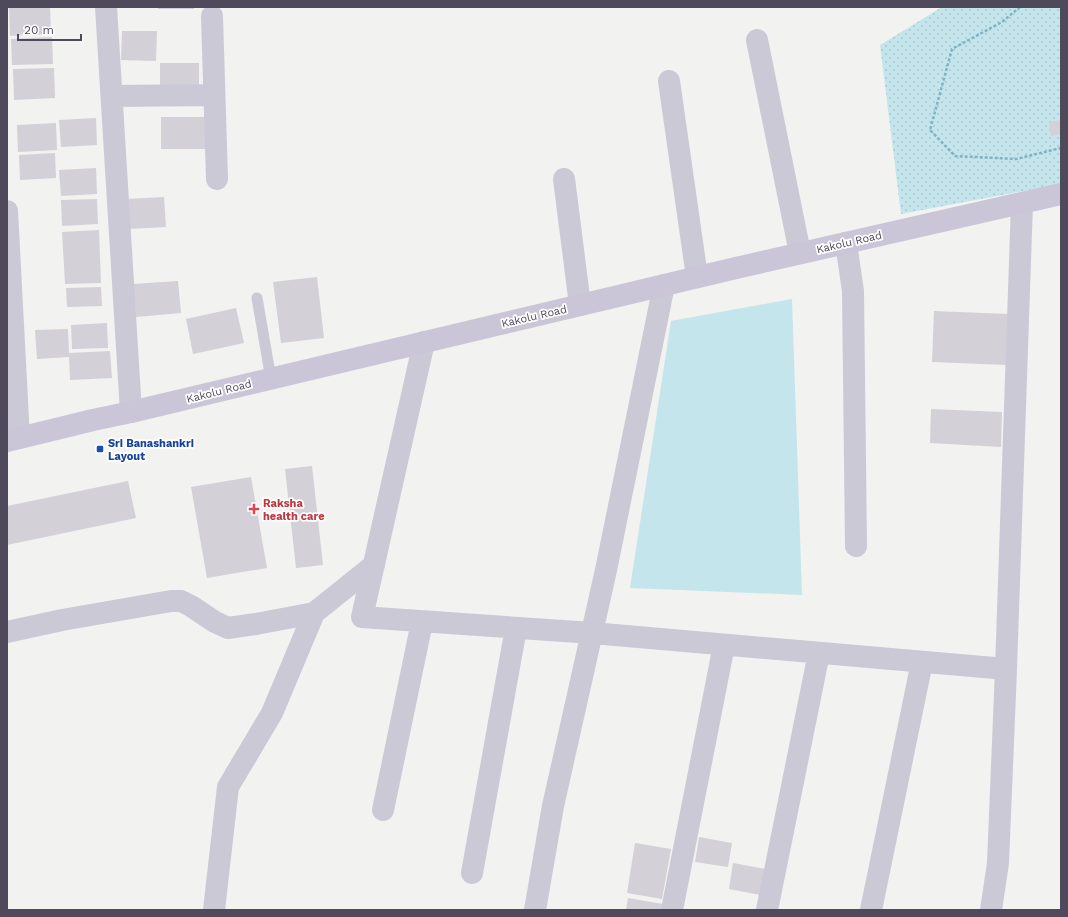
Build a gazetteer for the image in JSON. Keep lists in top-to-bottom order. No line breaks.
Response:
{"streets":{"main road":["Kakolu Road"]},"places":{"transit":["Sri Banashankri Layout"],"health":["Raksha health care"]},"scale_bar":"20 m"}
